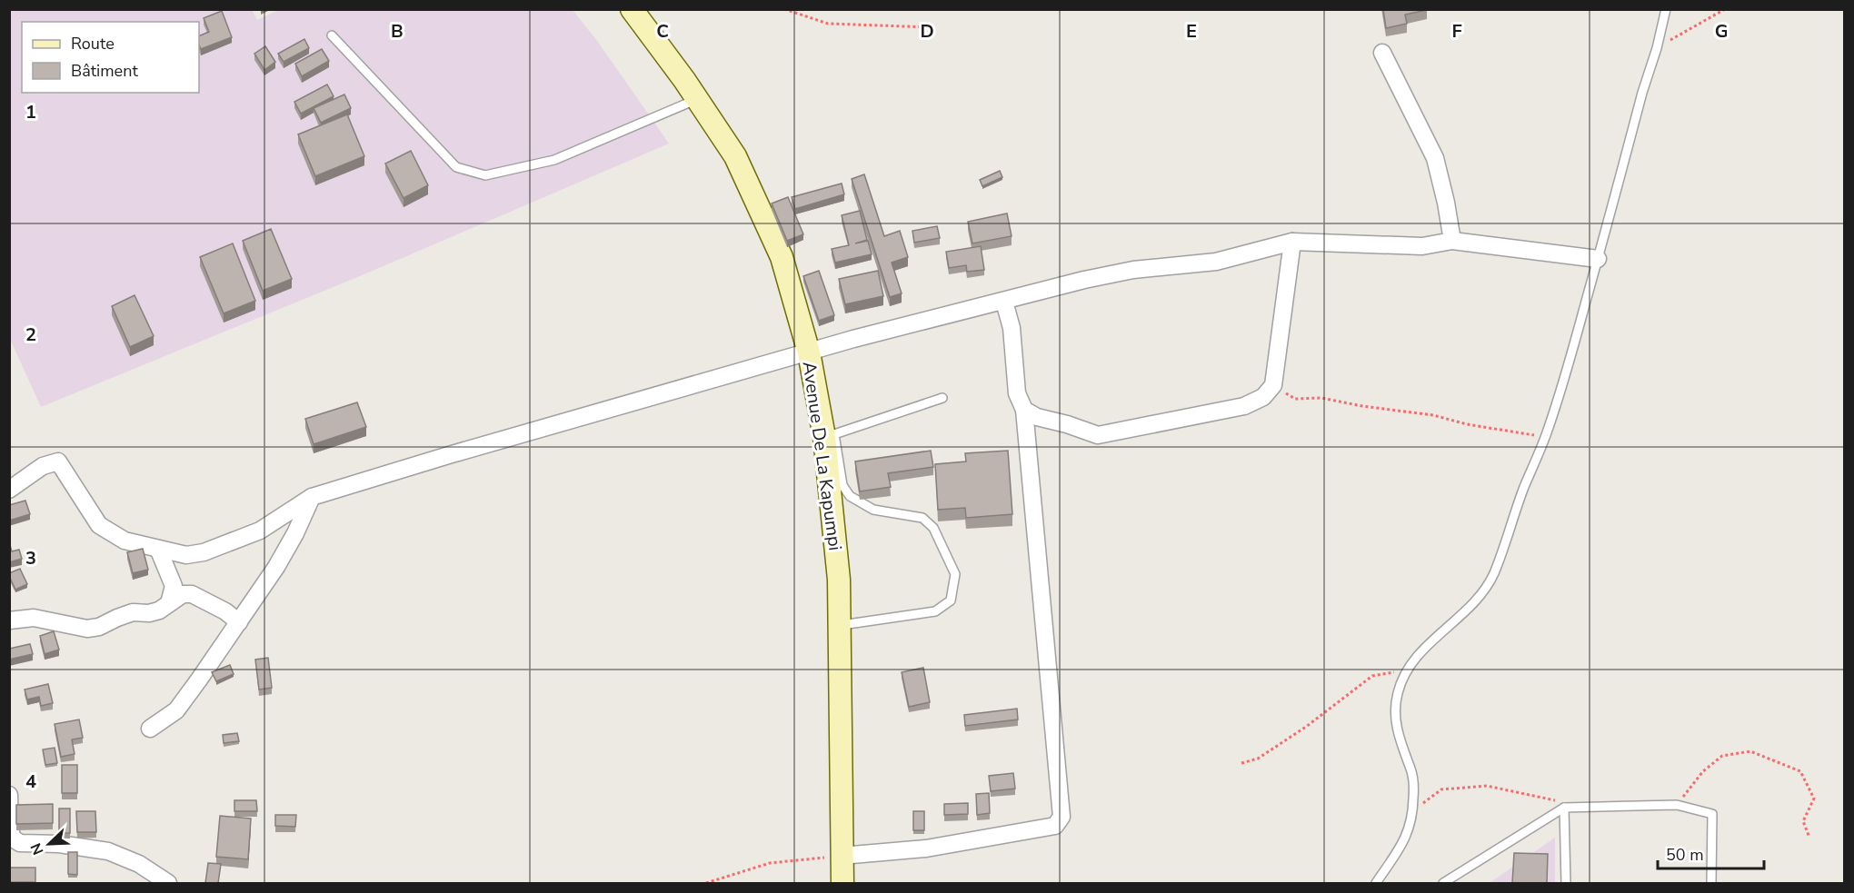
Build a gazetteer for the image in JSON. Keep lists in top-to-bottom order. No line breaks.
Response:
{"streets":{"main road":["Avenue De La Kapumpi"]},"legend":["Route","Bâtiment"],"scale_bar":"50 m","north":"bottom left","grid":{"columns":["B","C","D","E","F","G"],"rows":["1","2","3","4"]}}
